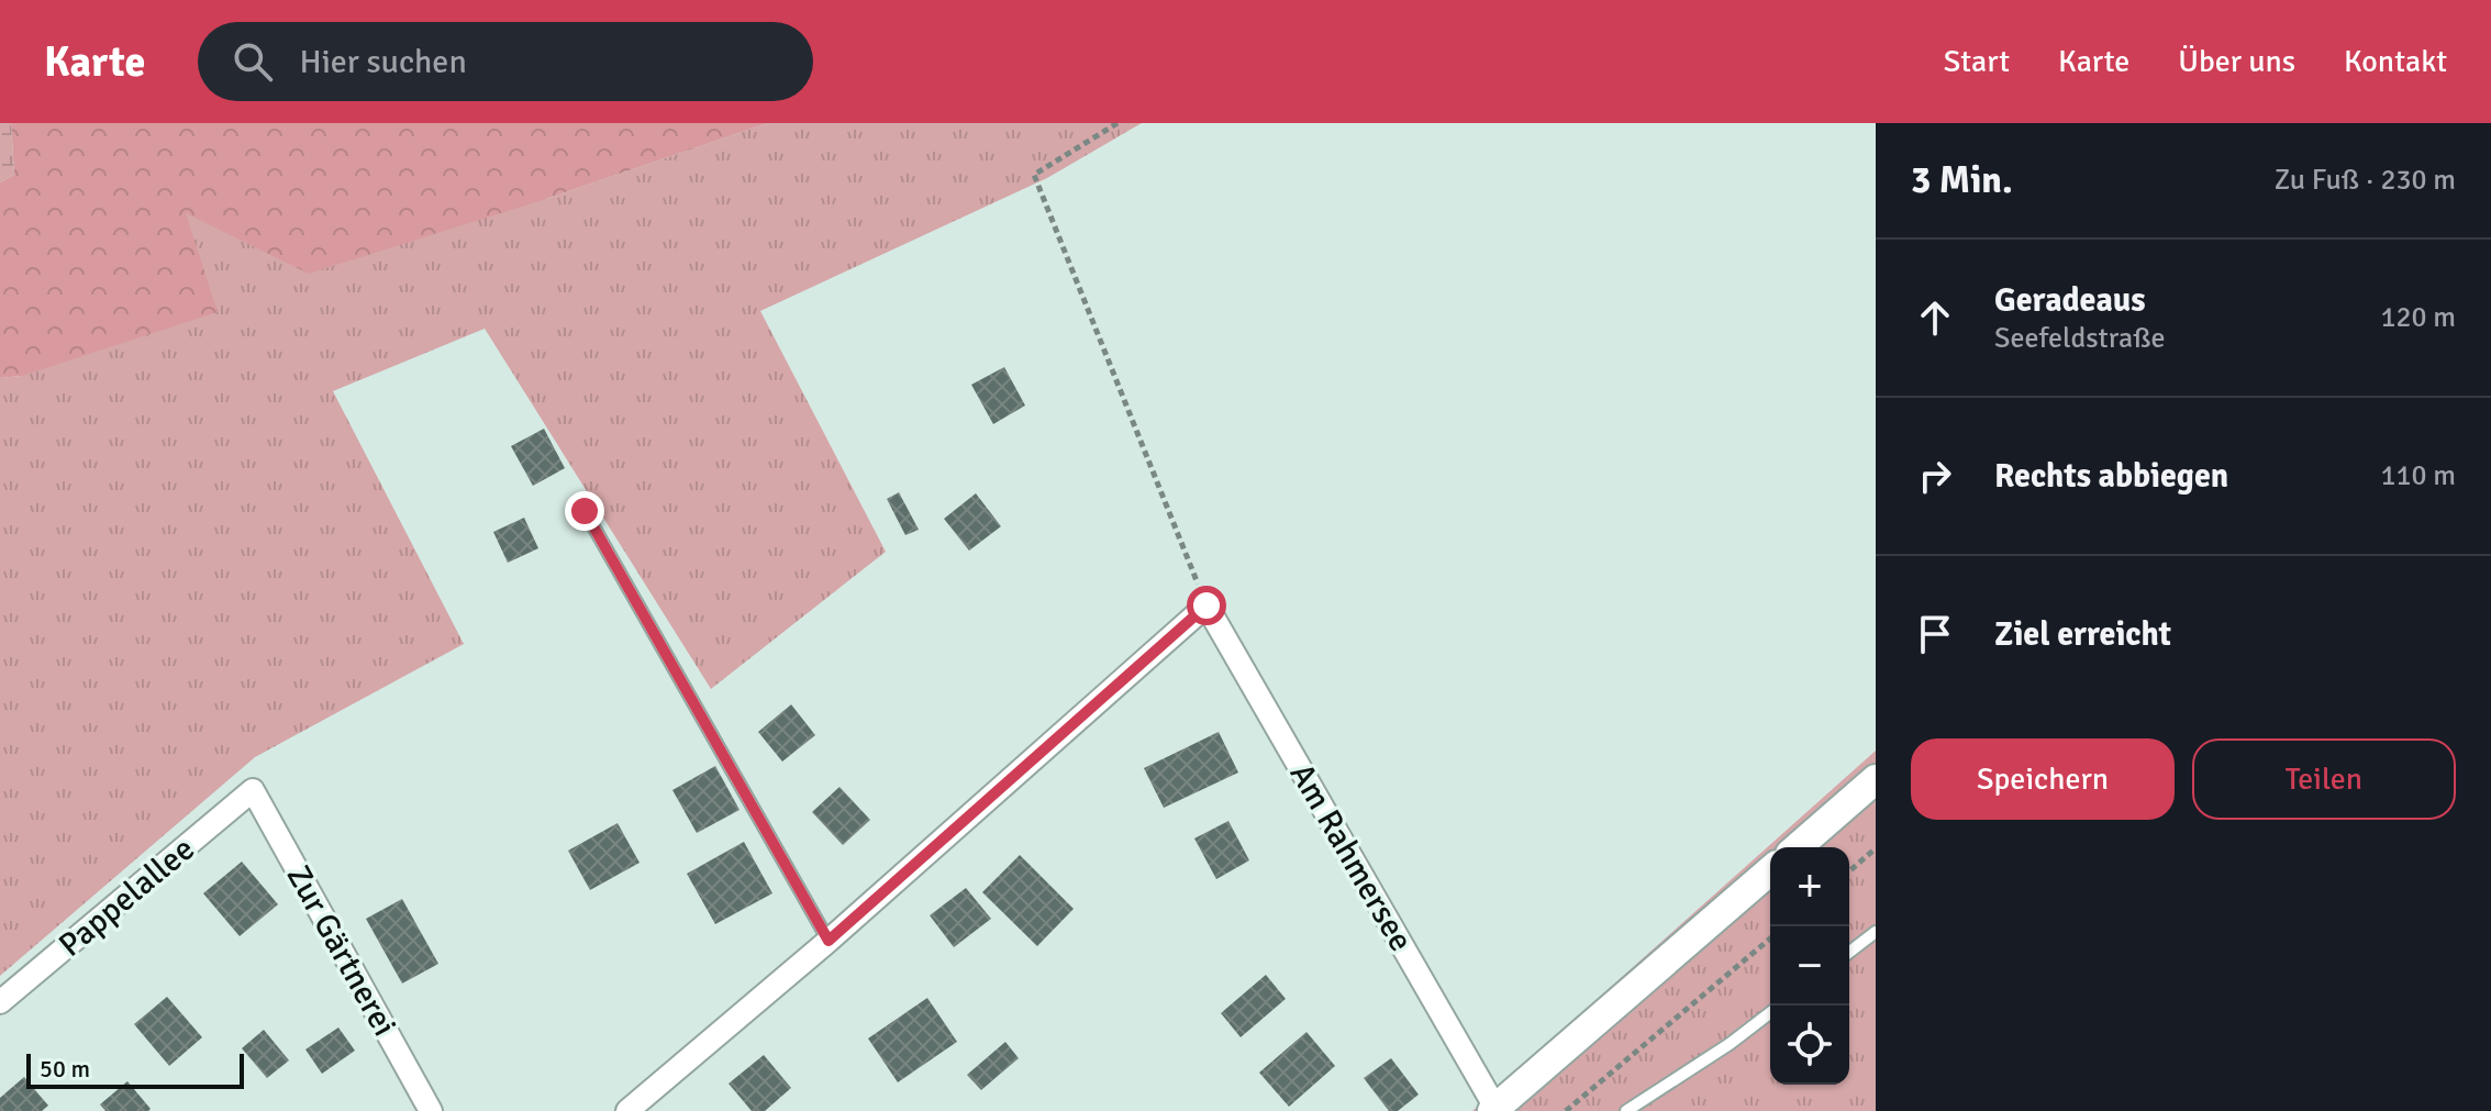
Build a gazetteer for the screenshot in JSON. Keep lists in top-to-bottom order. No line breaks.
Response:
{"streets":{"street":["Am Rahmersee","Pappelallee","Zur Gärtnerei"]},"crossings":[["Pappelallee","Zur Gärtnerei"]],"scale_bar":"50 m","page":{"header":"Karte","search":"Hier suchen","nav":["Start","Karte","Über uns","Kontakt"],"heading":["3 Min.","Zu Fuß · 230 m"],"list":[["Geradeaus","Seefeldstraße","120 m"],["Rechts abbiegen","110 m"],"Ziel erreicht"],"buttons":["Speichern","Teilen"],"map_buttons":["+","−"],"scale":"50 m"}}
